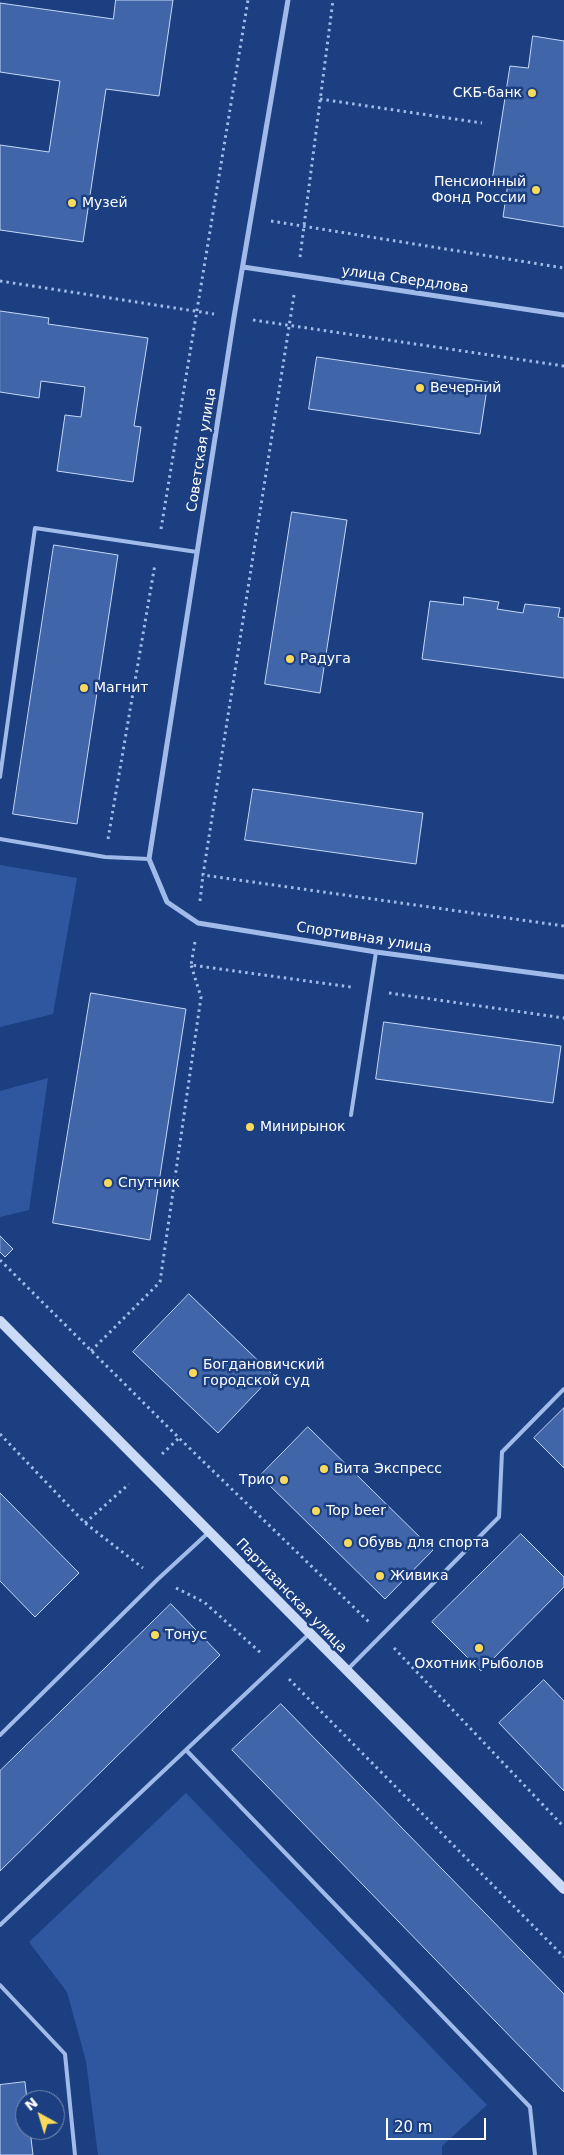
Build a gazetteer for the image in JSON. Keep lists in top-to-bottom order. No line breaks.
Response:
{"streets":{"street":["улица Свердлова","Советская улица","Спортивная улица","Партизанская улица"]},"crossings":[["улица Свердлова","Советская улица"],["Советская улица","Спортивная улица"]],"places":["СКБ-банк","Пенсионный Фонд России","Музей","Вечерний","Радуга","Магнит","Минирынок","Спутник","Богдановичский городской суд","Вита Экспресс","Трио","Top beer","Обувь для спорта","Живика","Тонус","Охотник Рыболов"],"scale_bar":"20 m","north":"top left"}
